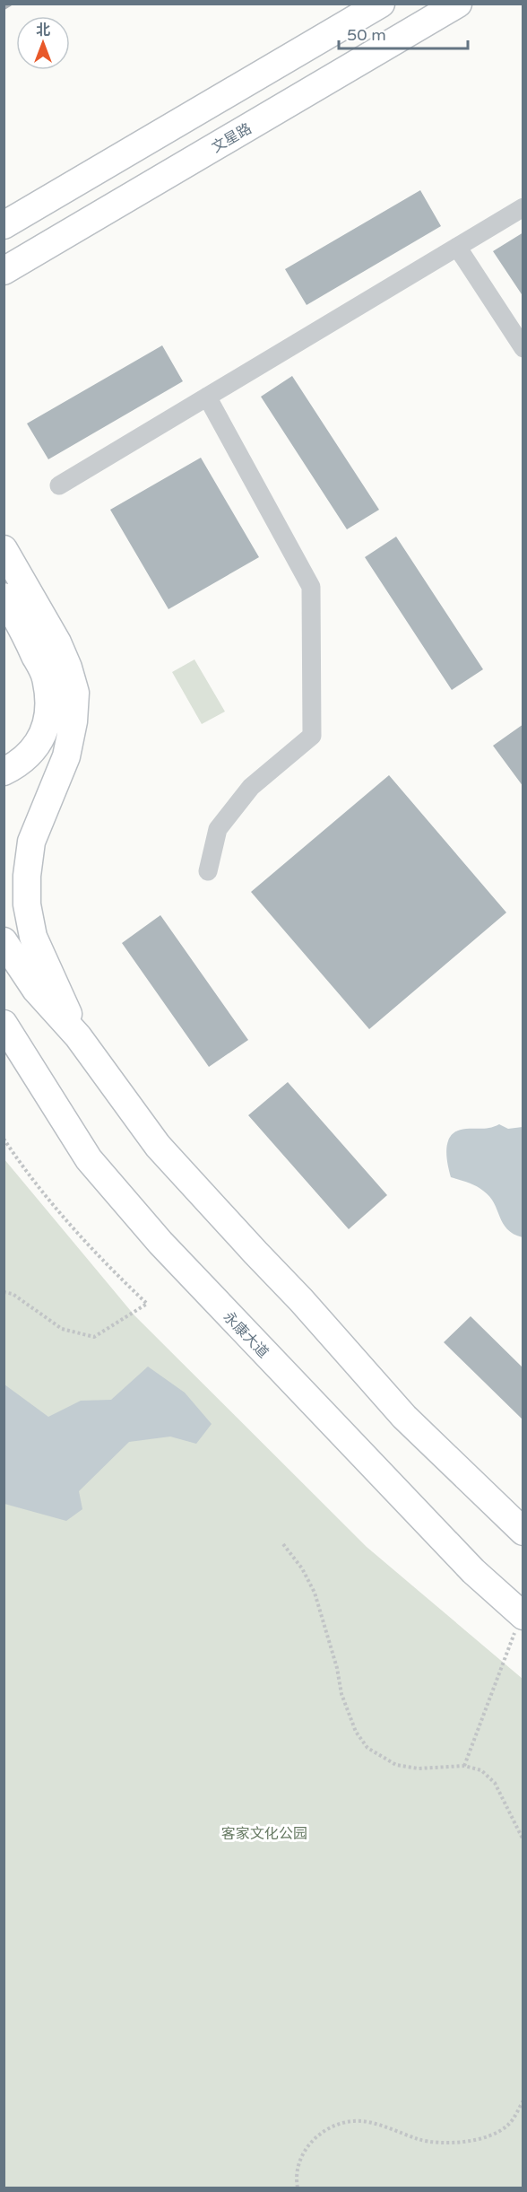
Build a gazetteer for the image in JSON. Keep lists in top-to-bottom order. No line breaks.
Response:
{"streets":{"street":["文星路","永康大道"]},"parks":["客家文化公园"],"scale_bar":"50 m","north":"top"}
